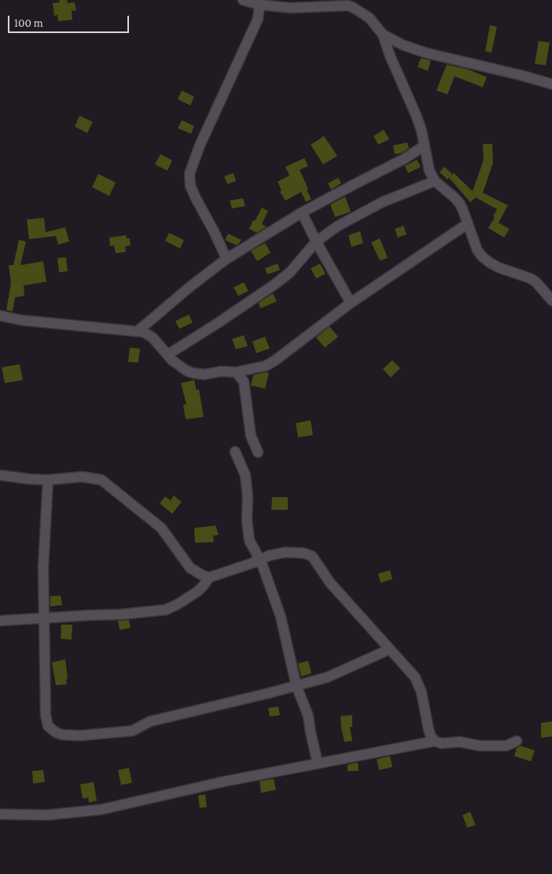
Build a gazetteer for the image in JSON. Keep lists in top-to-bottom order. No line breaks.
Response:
{"scale_bar":"100 m"}
